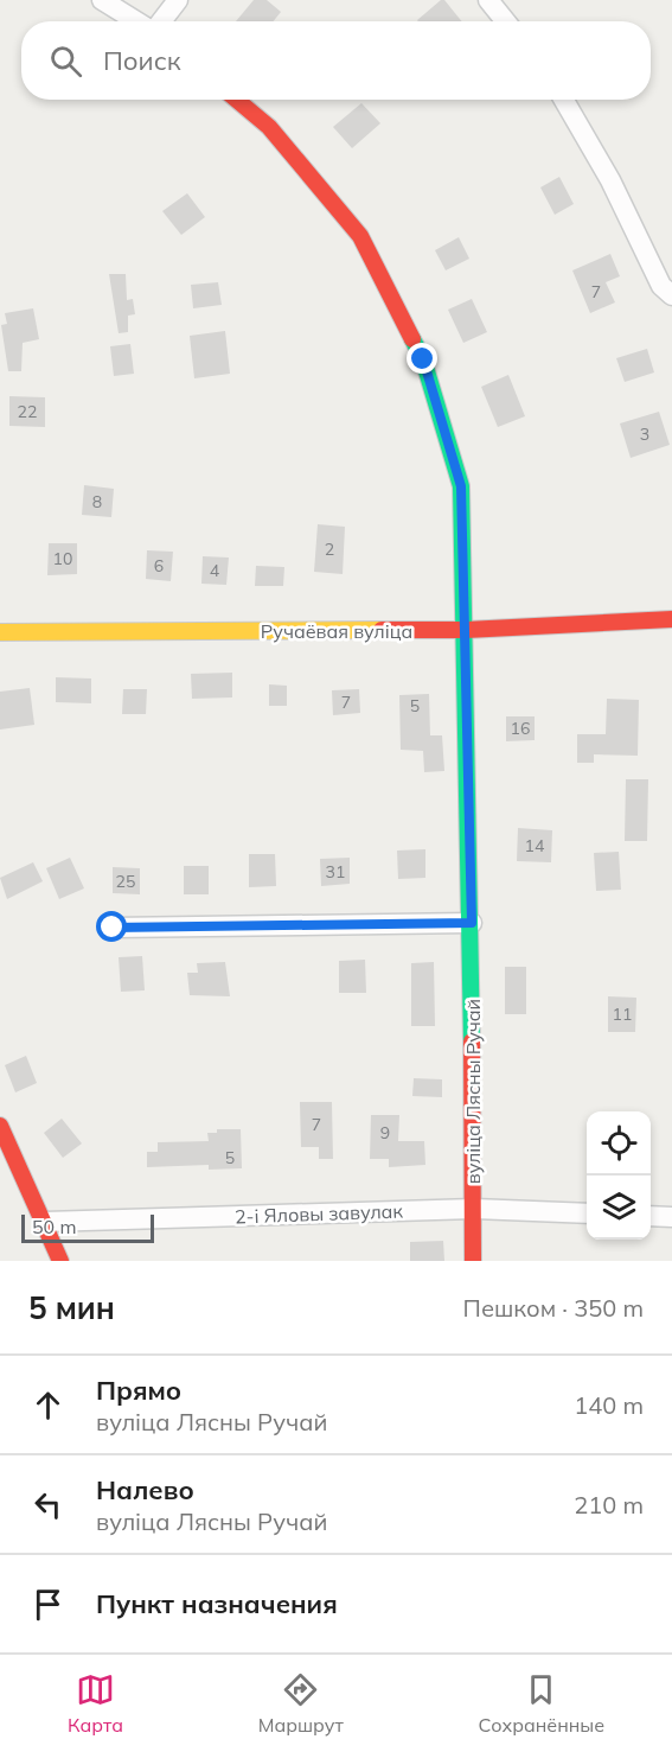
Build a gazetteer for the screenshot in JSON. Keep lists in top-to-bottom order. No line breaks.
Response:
{"streets":{"street":["Ручаёвая вуліца","вуліца Лясны Ручай","2-і Яловы завулак"]},"crossings":[["Ручаёвая вуліца","вуліца Лясны Ручай"],["вуліца Лясны Ручай","2-і Яловы завулак"]],"house_numbers":["7","22","3","8","2","10","6","4","7","5","16","14","31","25","11","7","9","5"],"scale_bar":"50 m","page":{"search":"Поиск","scale":"50 m","heading":["5 мин","Пешком · 350 m"],"list":[["Прямо","вуліца Лясны Ручай","140 m"],["Налево","вуліца Лясны Ручай","210 m"],"Пункт назначения"],"nav":["Карта","Маршрут","Сохранённые"]}}
